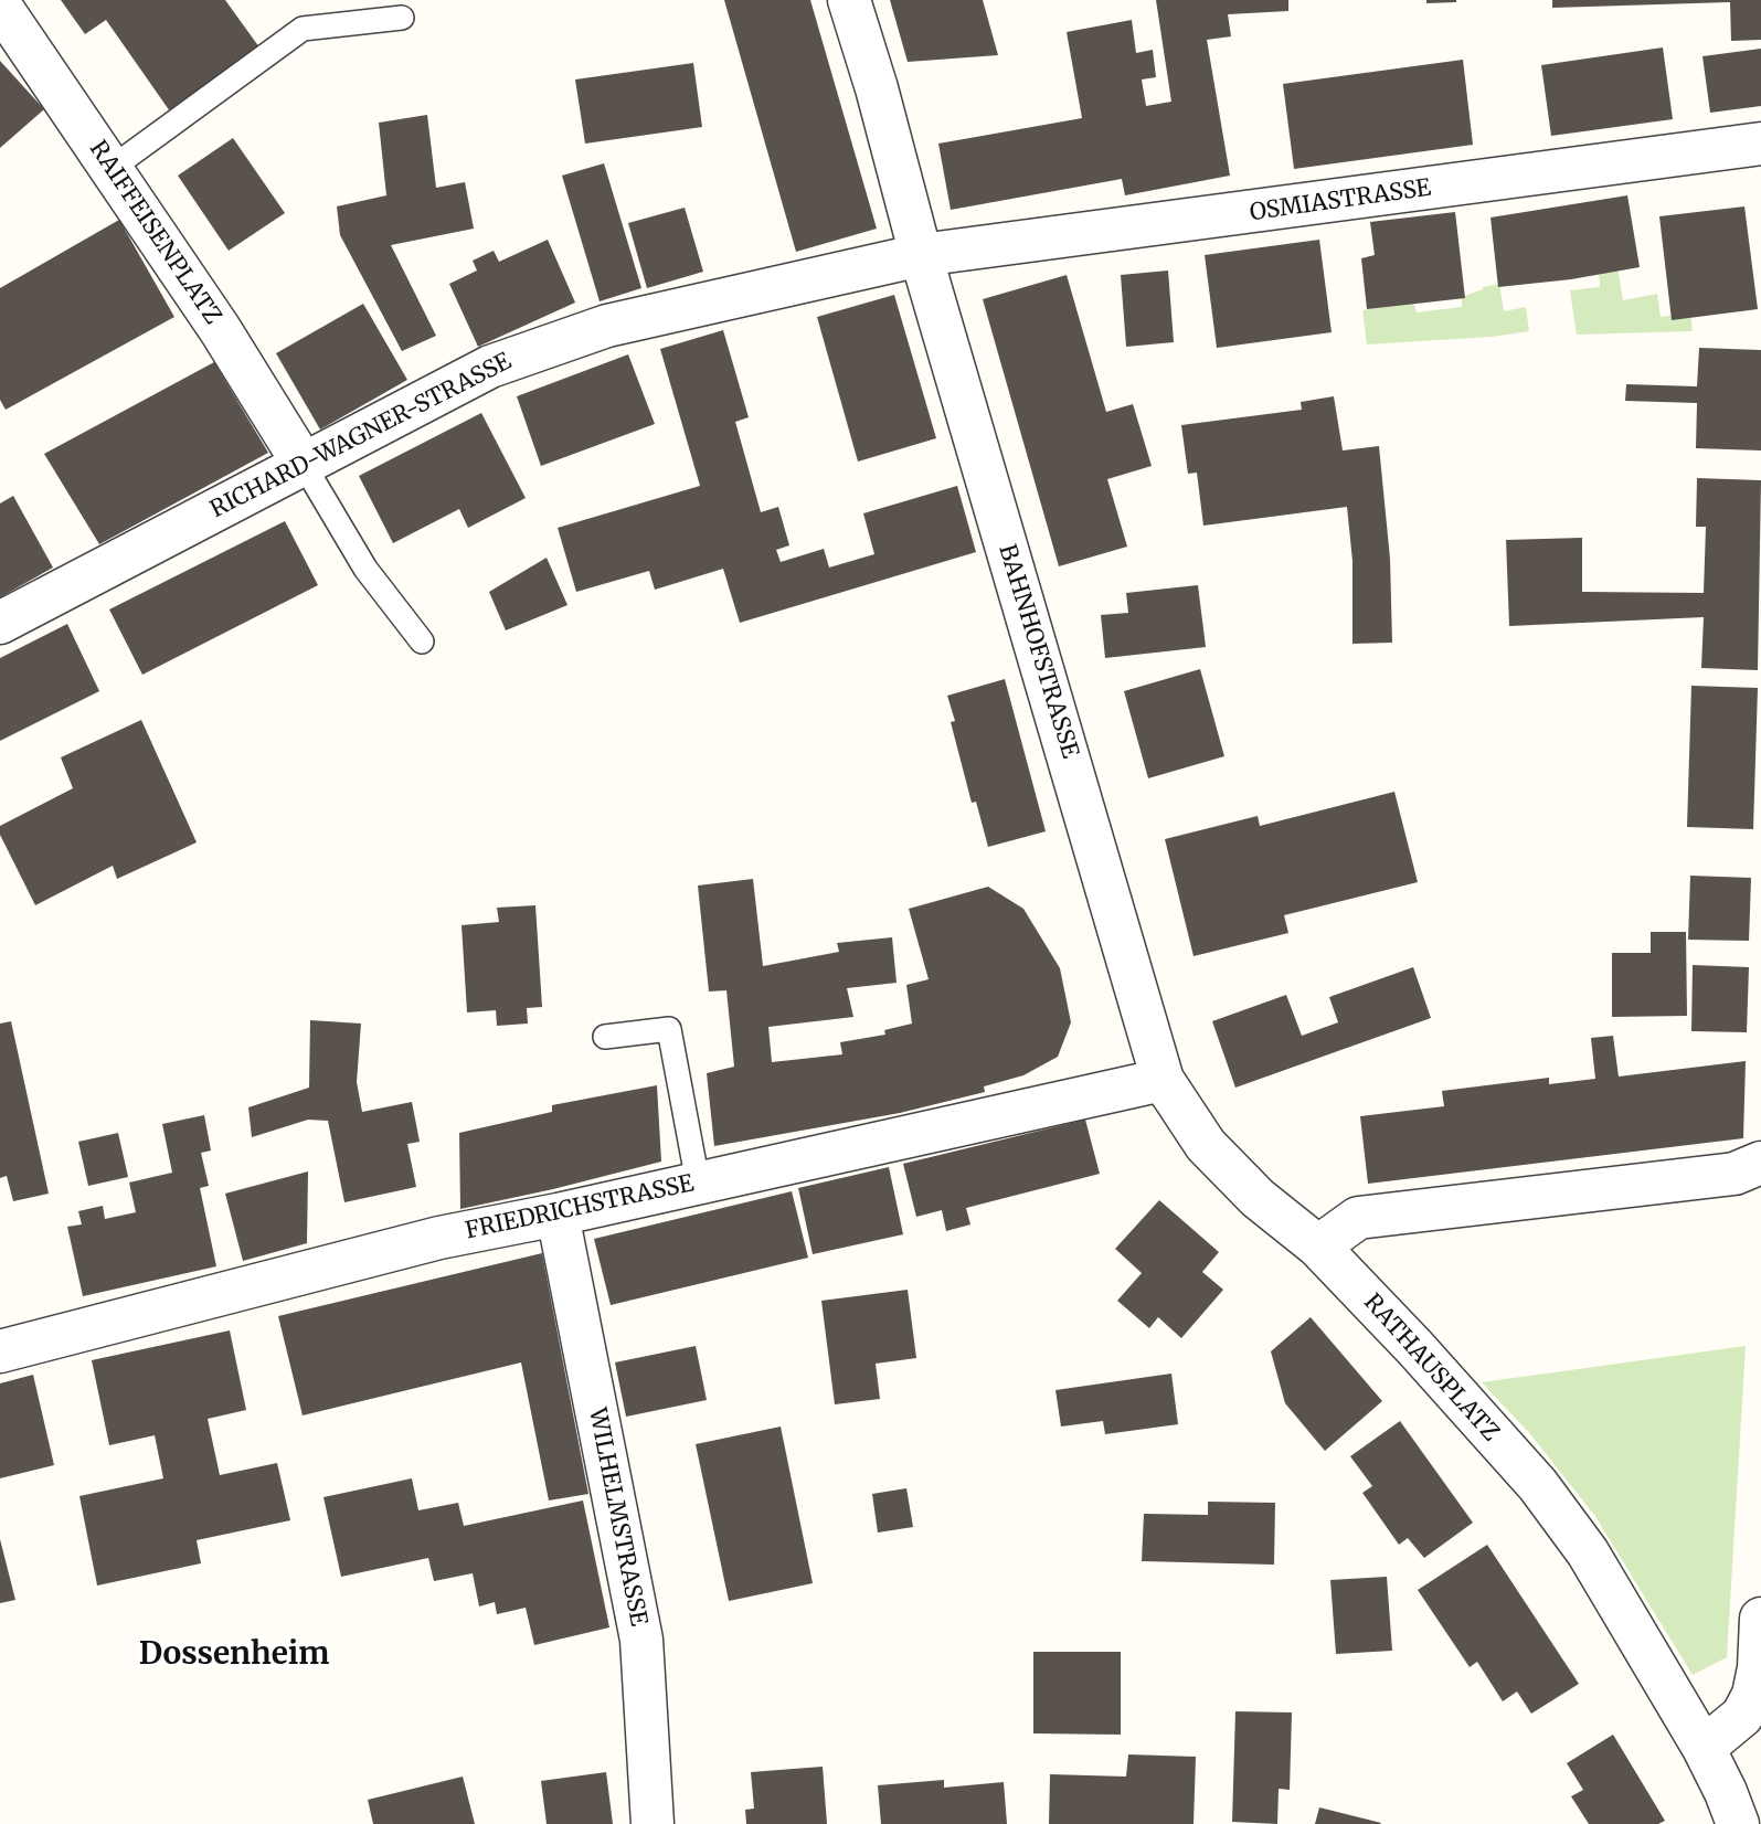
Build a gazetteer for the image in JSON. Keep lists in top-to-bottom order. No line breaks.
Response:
{"streets":{"street":["OSMIASTRASSE","RAIFFEISENPLATZ","RICHARD-WAGNER-STRASSE","BAHNHOFSTRASSE","FRIEDRICHSTRASSE","RATHAUSPLATZ","WILHELMSTRASSE"]},"crossings":[["OSMIASTRASSE","RICHARD-WAGNER-STRASSE"],["OSMIASTRASSE","BAHNHOFSTRASSE"],["RAIFFEISENPLATZ","RICHARD-WAGNER-STRASSE"],["RICHARD-WAGNER-STRASSE","BAHNHOFSTRASSE"],["BAHNHOFSTRASSE","FRIEDRICHSTRASSE"],["BAHNHOFSTRASSE","RATHAUSPLATZ"],["FRIEDRICHSTRASSE","WILHELMSTRASSE"]],"districts":["Dossenheim"]}
